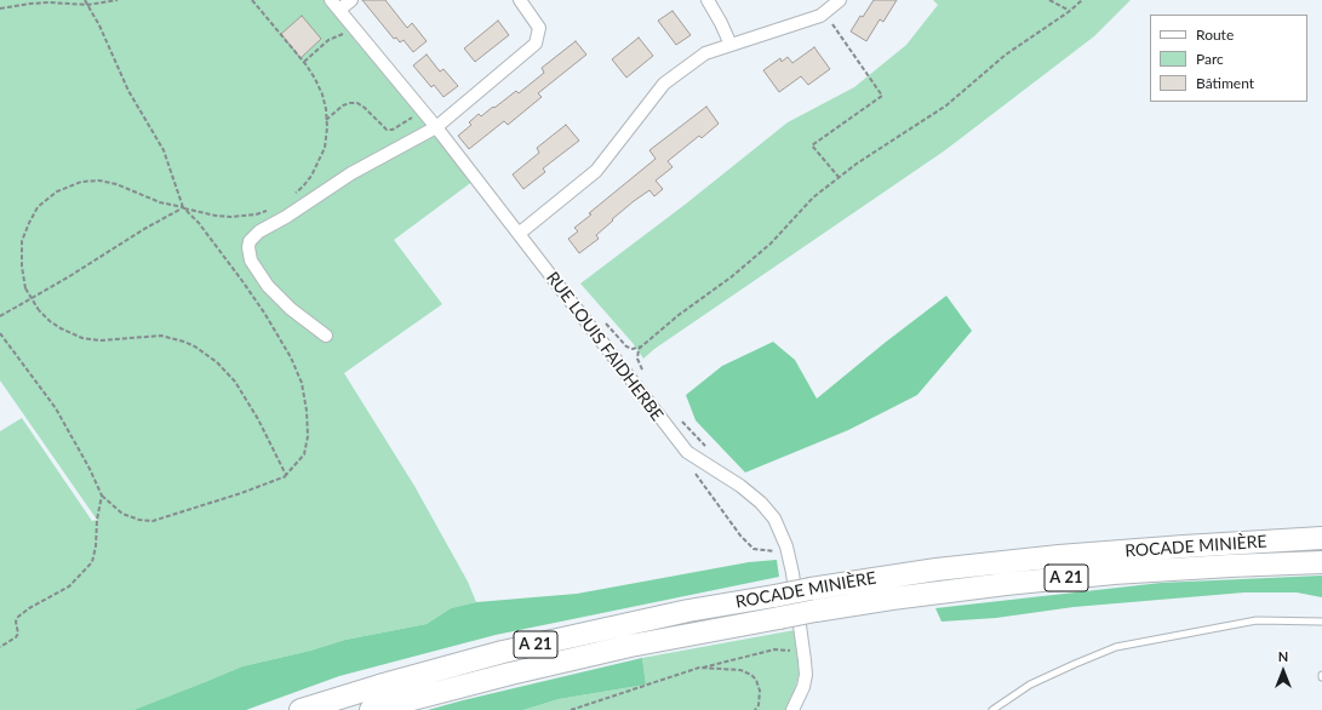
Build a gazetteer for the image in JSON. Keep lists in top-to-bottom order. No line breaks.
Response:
{"streets":{"highway":["ROCADE MINIÈRE","A 21"],"street":["RUE LOUIS FAIDHERBE"]},"legend":["Route","Parc","Bâtiment"],"north":"top"}
